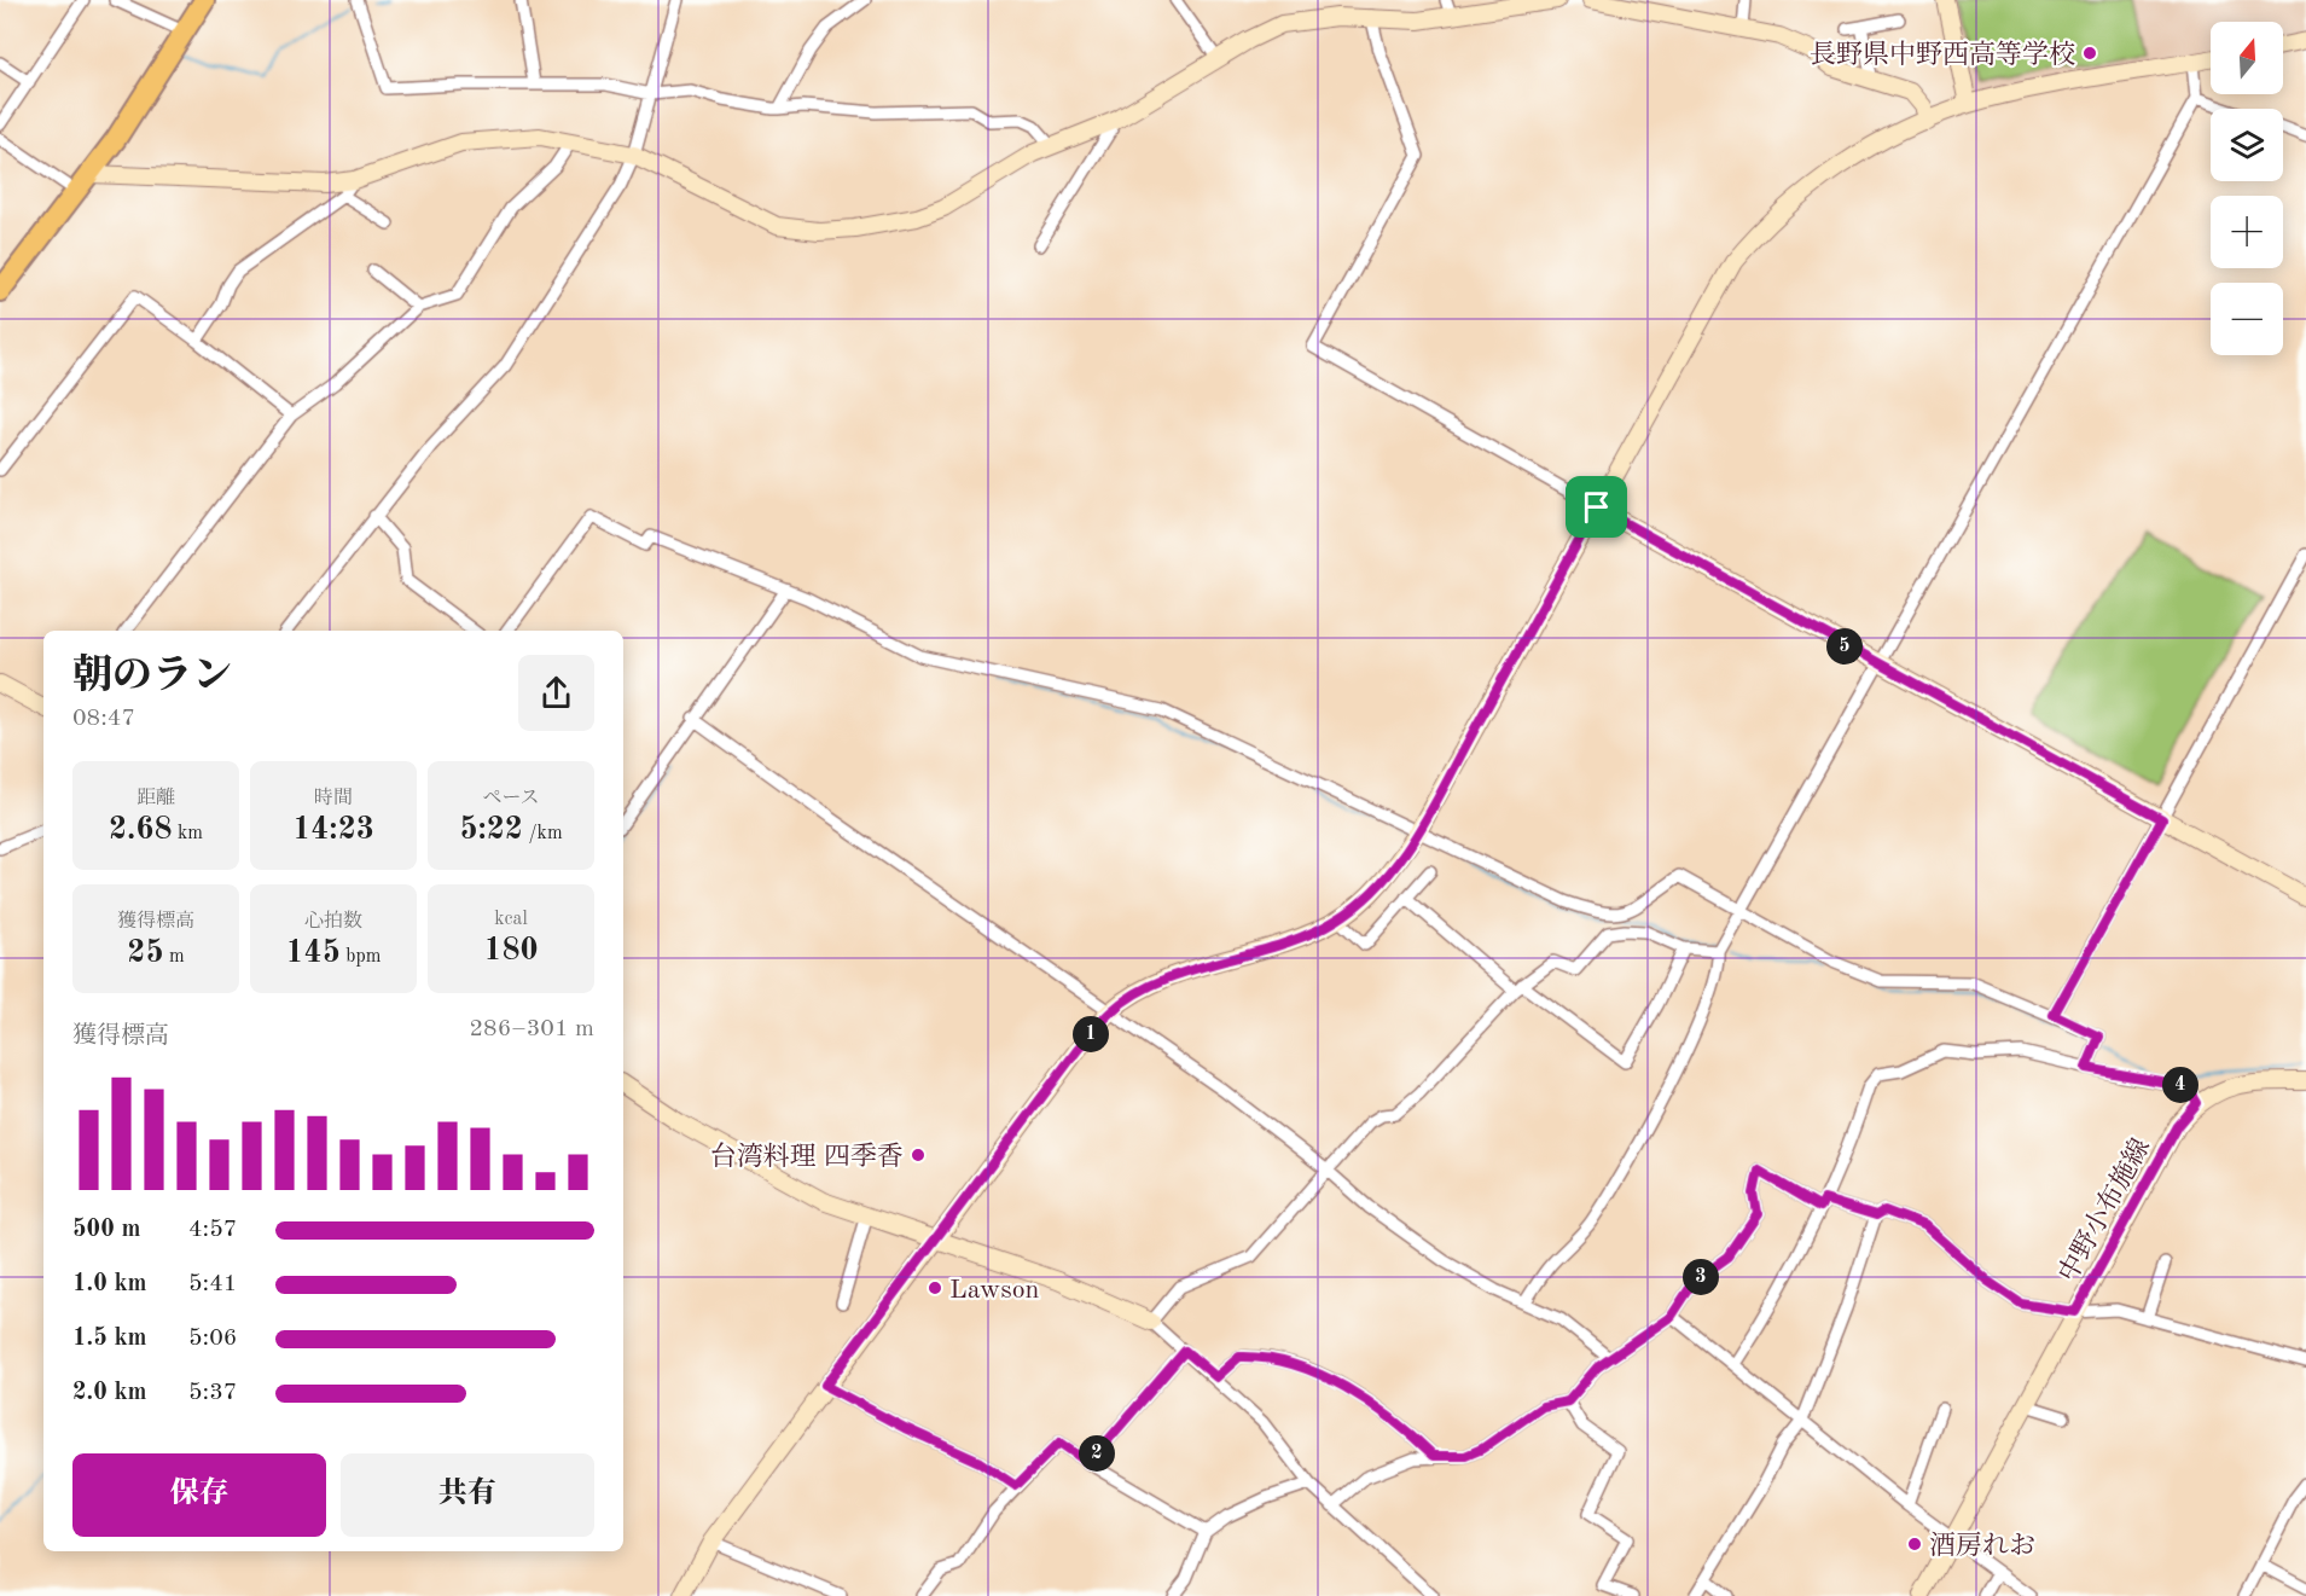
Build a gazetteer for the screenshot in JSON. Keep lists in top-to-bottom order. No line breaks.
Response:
{"streets":{"street":["中野小布施線"]},"places":["長野県中野西高等学校","台湾料理 四季香","Lawson","酒房れお"],"north":"top","page":{"map_buttons":["+","−"],"pins":["5","1","4","3","2"],"heading":["朝のラン","08:47"],"stats":[["距離","2.68 km"],["時間","14:23"],["ペース","5:22 /km"],["獲得標高","25 m"],["心拍数","145 bpm"],["kcal","180"]],"chart":["獲得標高","286–301 m"],"list":[{"name":"500 m","note":"4:57"},{"name":"1.0 km","note":"5:41"},{"name":"1.5 km","note":"5:06"},{"name":"2.0 km","note":"5:37"}],"buttons":["保存","共有"]}}
